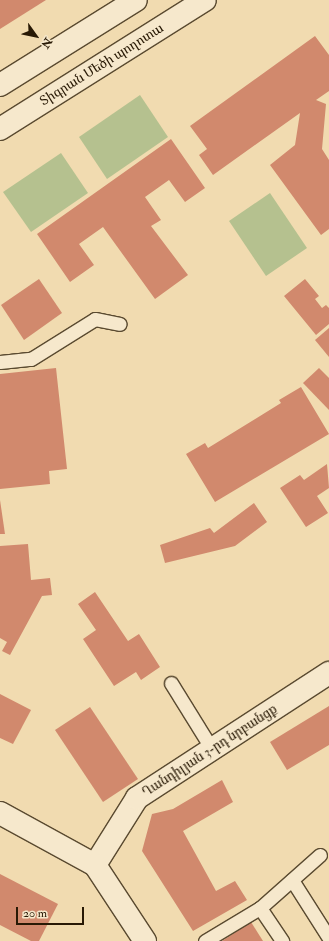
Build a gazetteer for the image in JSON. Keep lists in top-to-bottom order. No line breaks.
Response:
{"streets":{"main road":["Տիգրան Մեծի պողոտա","Ղանդիլյան 3-րդ նրբանցք"]},"scale_bar":"20 m","north":"bottom right"}
